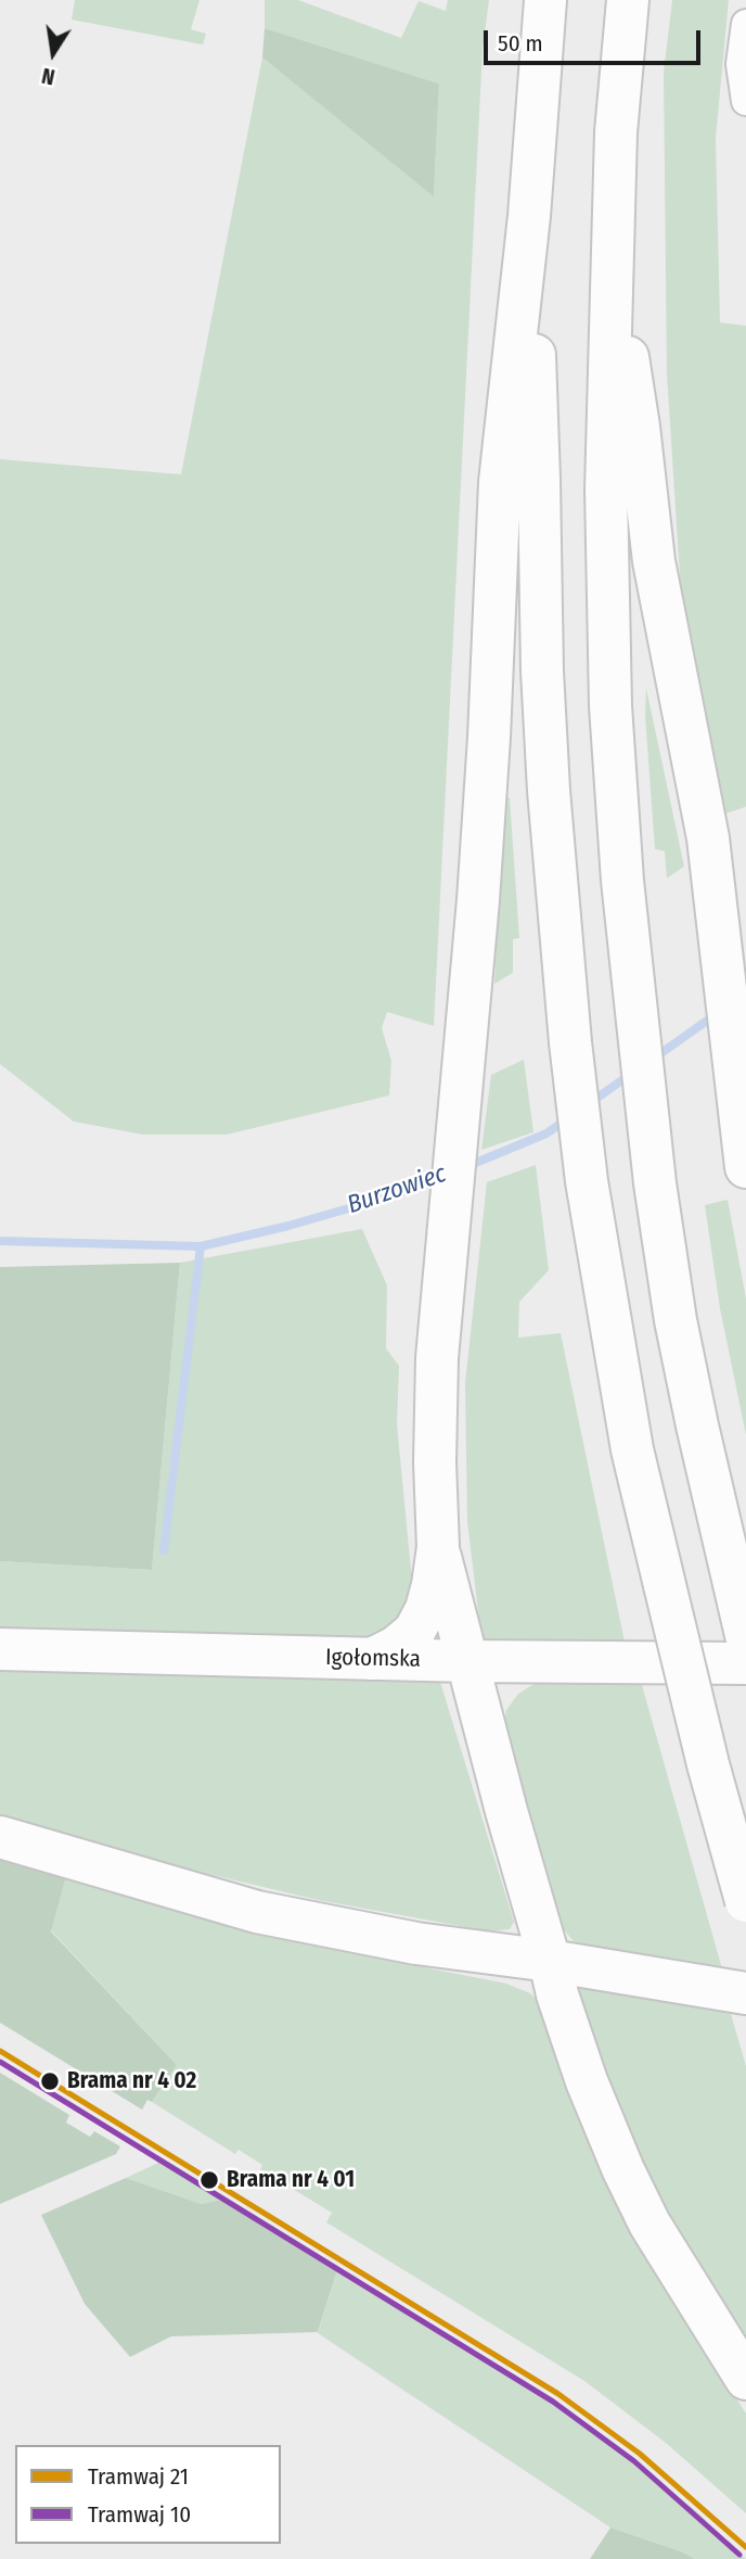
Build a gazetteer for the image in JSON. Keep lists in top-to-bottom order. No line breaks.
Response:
{"streets":{"main road":["Igołomska"]},"water":["Burzowiec"],"places":["Brama nr 4 02","Brama nr 4 01"],"lines":["tram line 21","tram line 10"],"legend":["Tramwaj 21","Tramwaj 10"],"scale_bar":"50 m","north":"bottom"}
